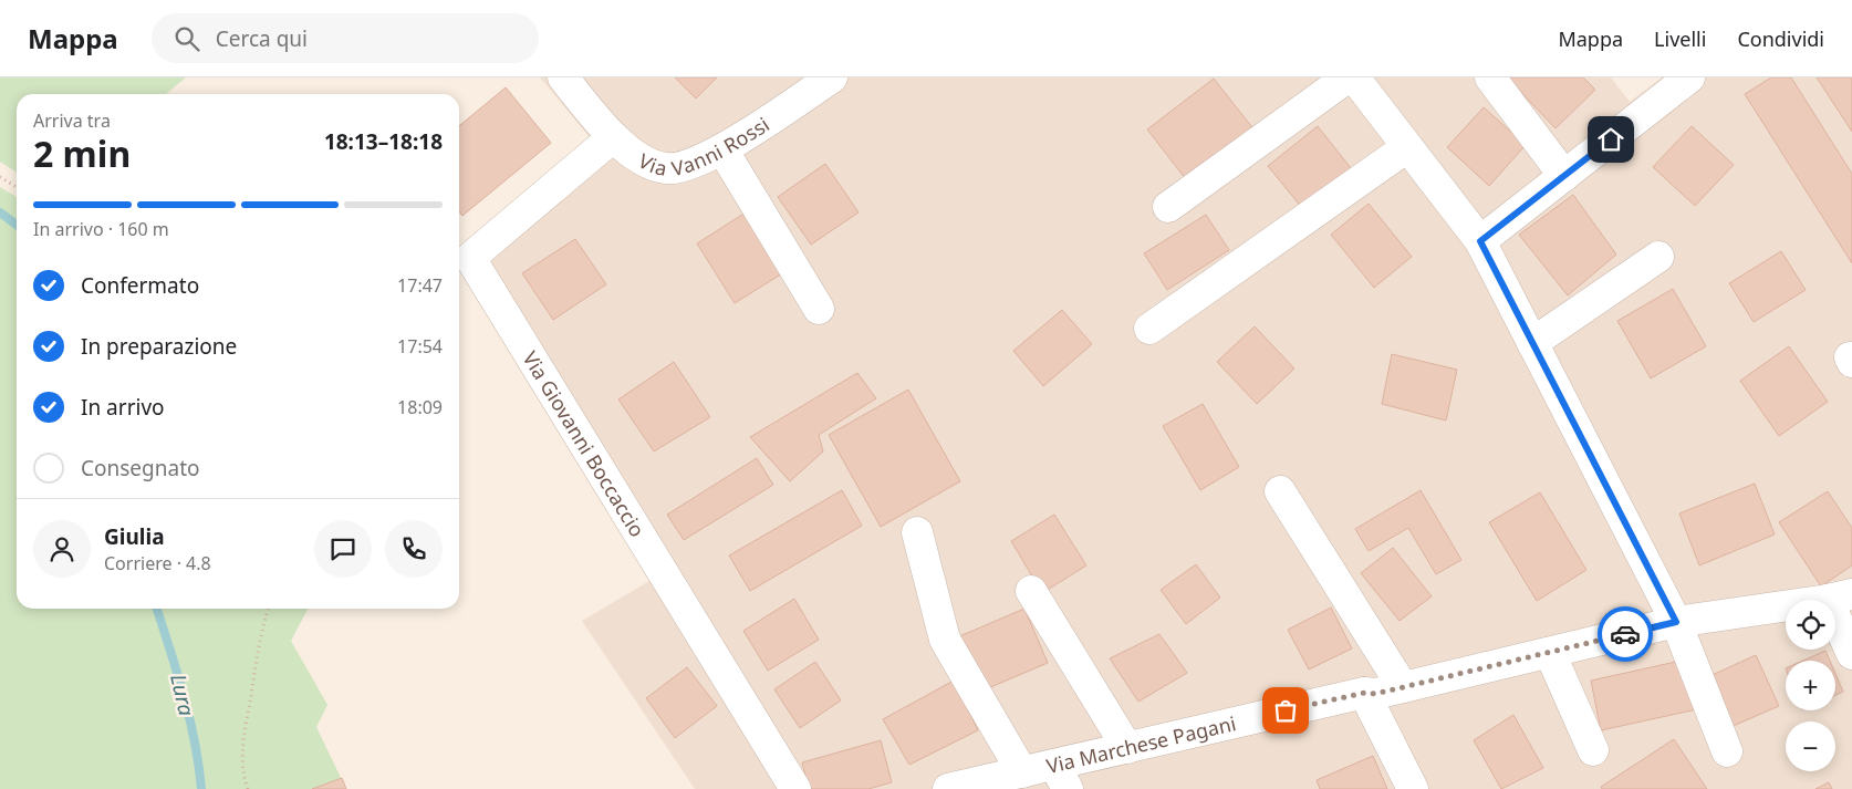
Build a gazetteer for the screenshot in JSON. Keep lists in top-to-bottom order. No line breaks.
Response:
{"streets":{"street":["Via Vanni Rossi","Via Giovanni Boccaccio","Via Marchese Pagani"]},"crossings":[["Via Vanni Rossi","Via Giovanni Boccaccio"]],"water":["Lura"],"page":{"header":"Mappa","search":"Cerca qui","nav":["Mappa","Livelli","Condividi"],"heading":["2 min","Arriva tra","18:13–18:18"],"panel":["Giulia","Corriere · 4.8"],"bar":"In arrivo · 160 m","list":[["Confermato","17:47"],["In preparazione","17:54"],["In arrivo","18:09"],"Consegnato"],"map_buttons":["+","−"]}}
